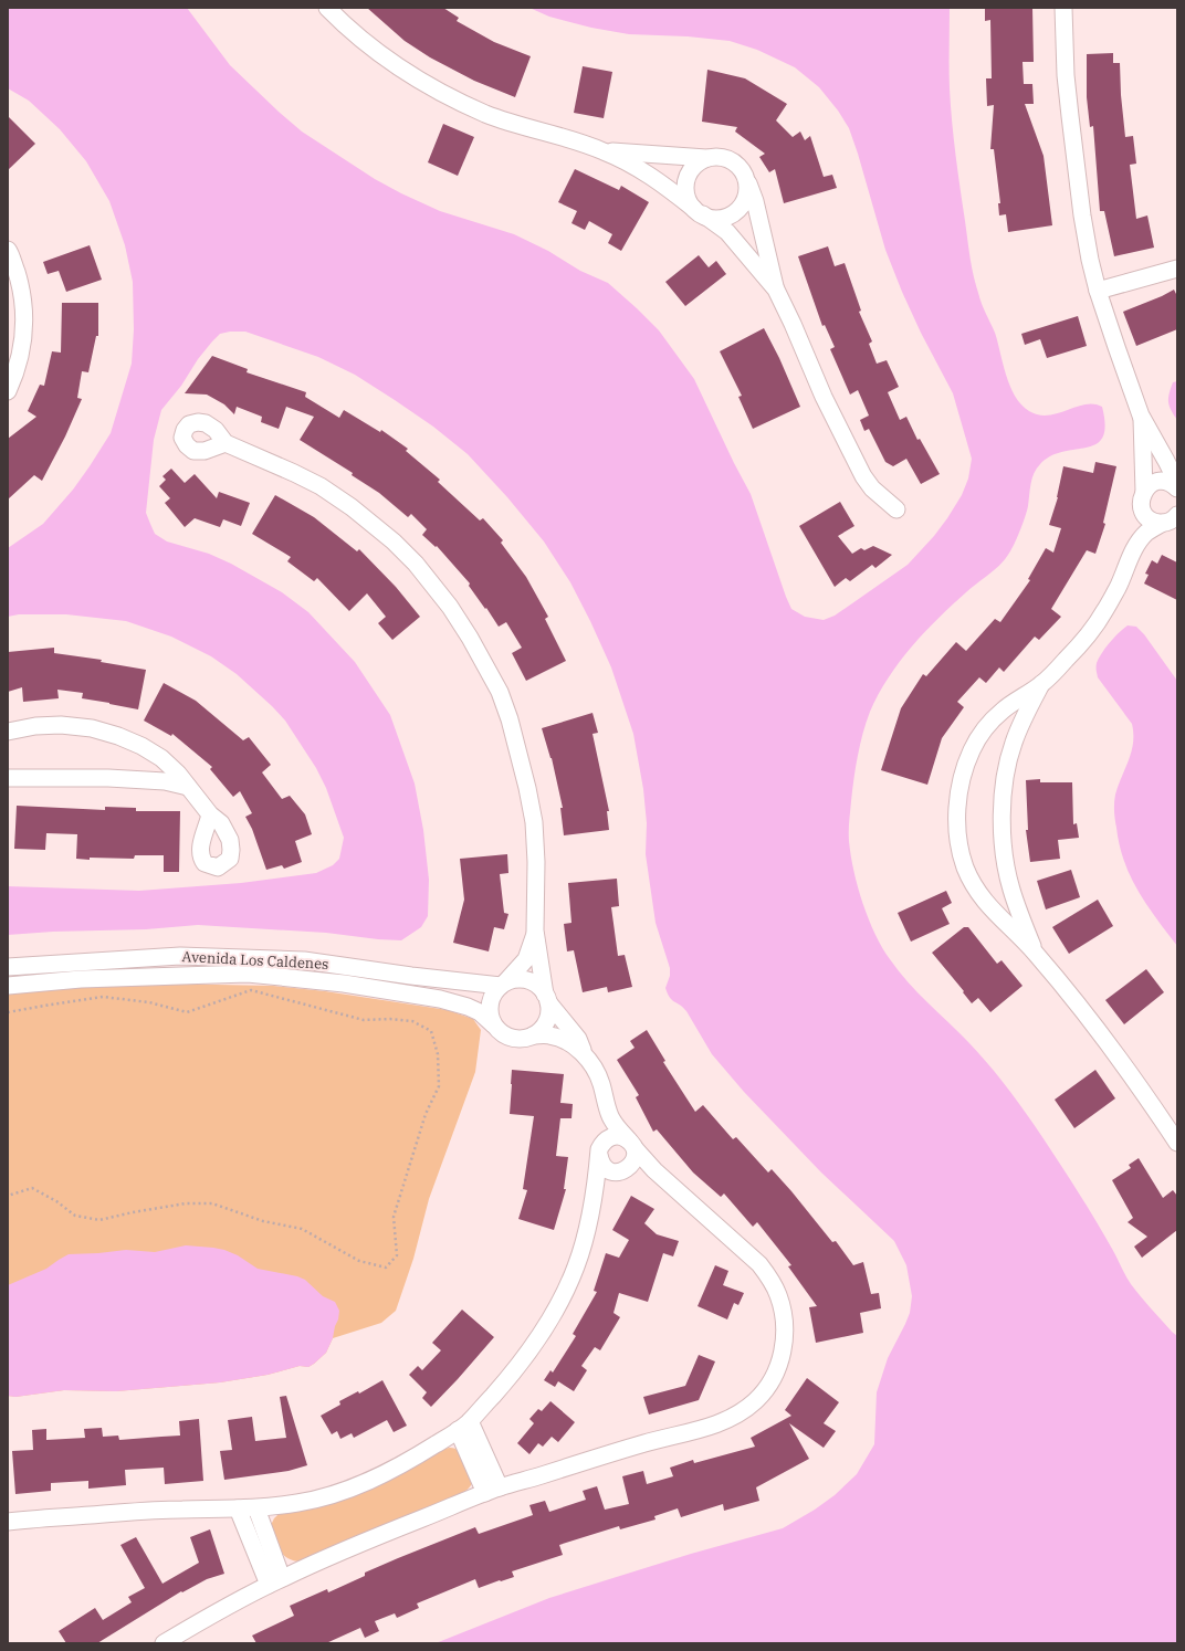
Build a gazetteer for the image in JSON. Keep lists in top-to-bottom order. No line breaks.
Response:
{"streets":{"street":["Avenida Los Caldenes"]}}
